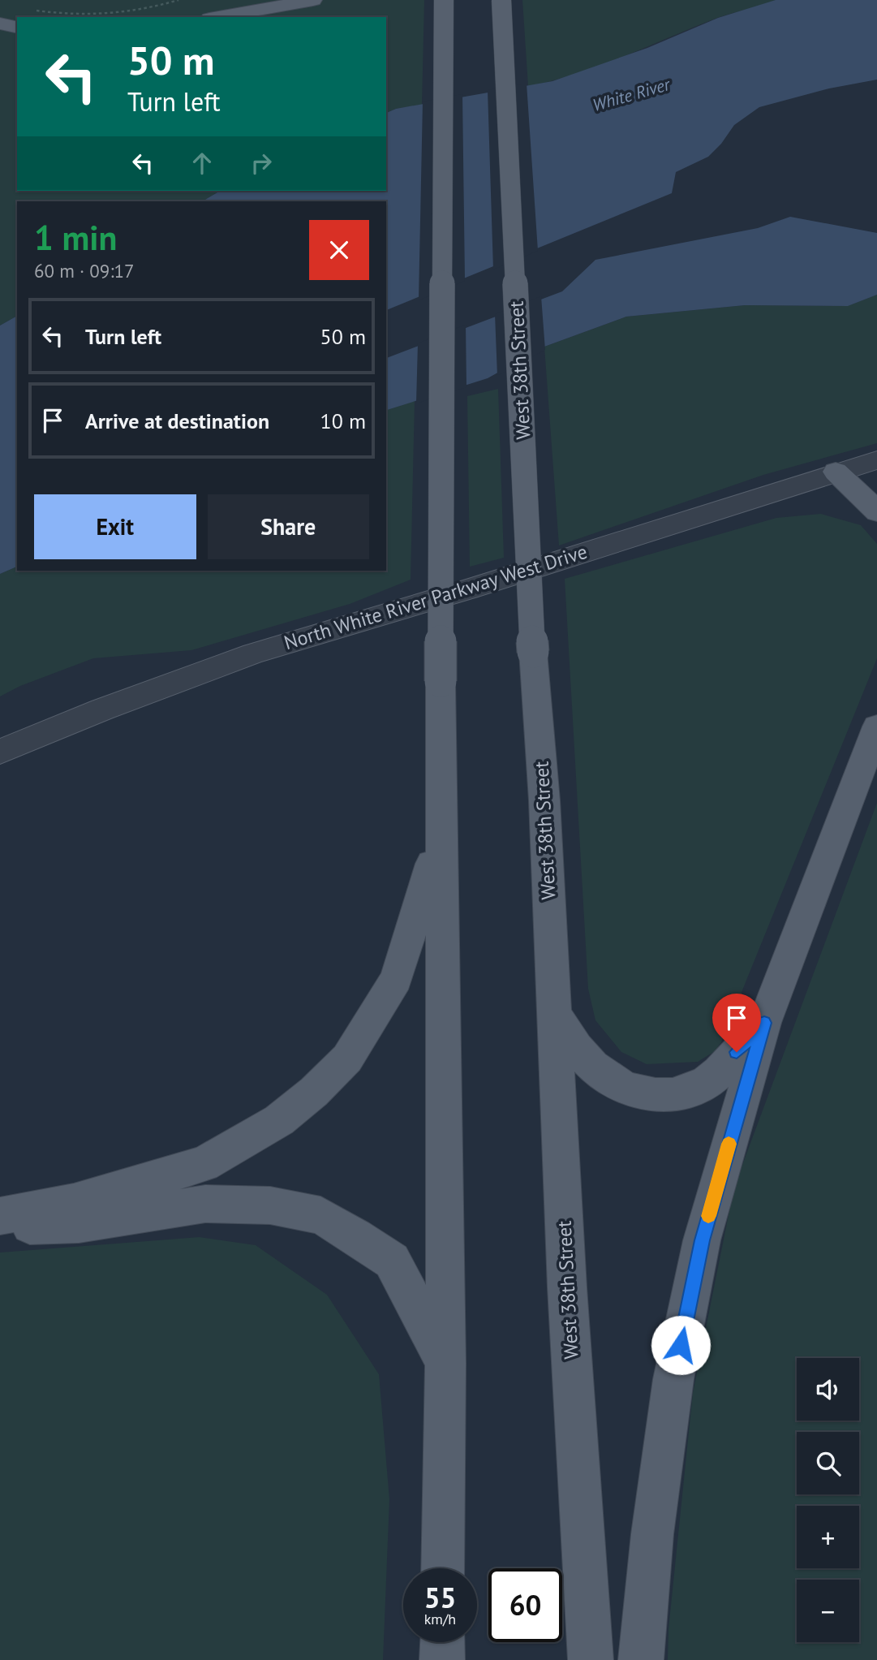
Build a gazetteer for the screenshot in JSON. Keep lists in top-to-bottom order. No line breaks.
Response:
{"streets":{"main road":["West 38th Street"],"street":["North White River Parkway West Drive"]},"water":["White River"],"page":{"turn":["50 m","Turn left"],"heading":["1 min","60 m · 09:17"],"list":[{"name":"Turn left","value":"50 m"},{"name":"Arrive at destination","value":"10 m"}],"buttons":["Exit","Share"],"map_buttons":["+","−"],"speed":"55 km/h","limit":"60"}}
